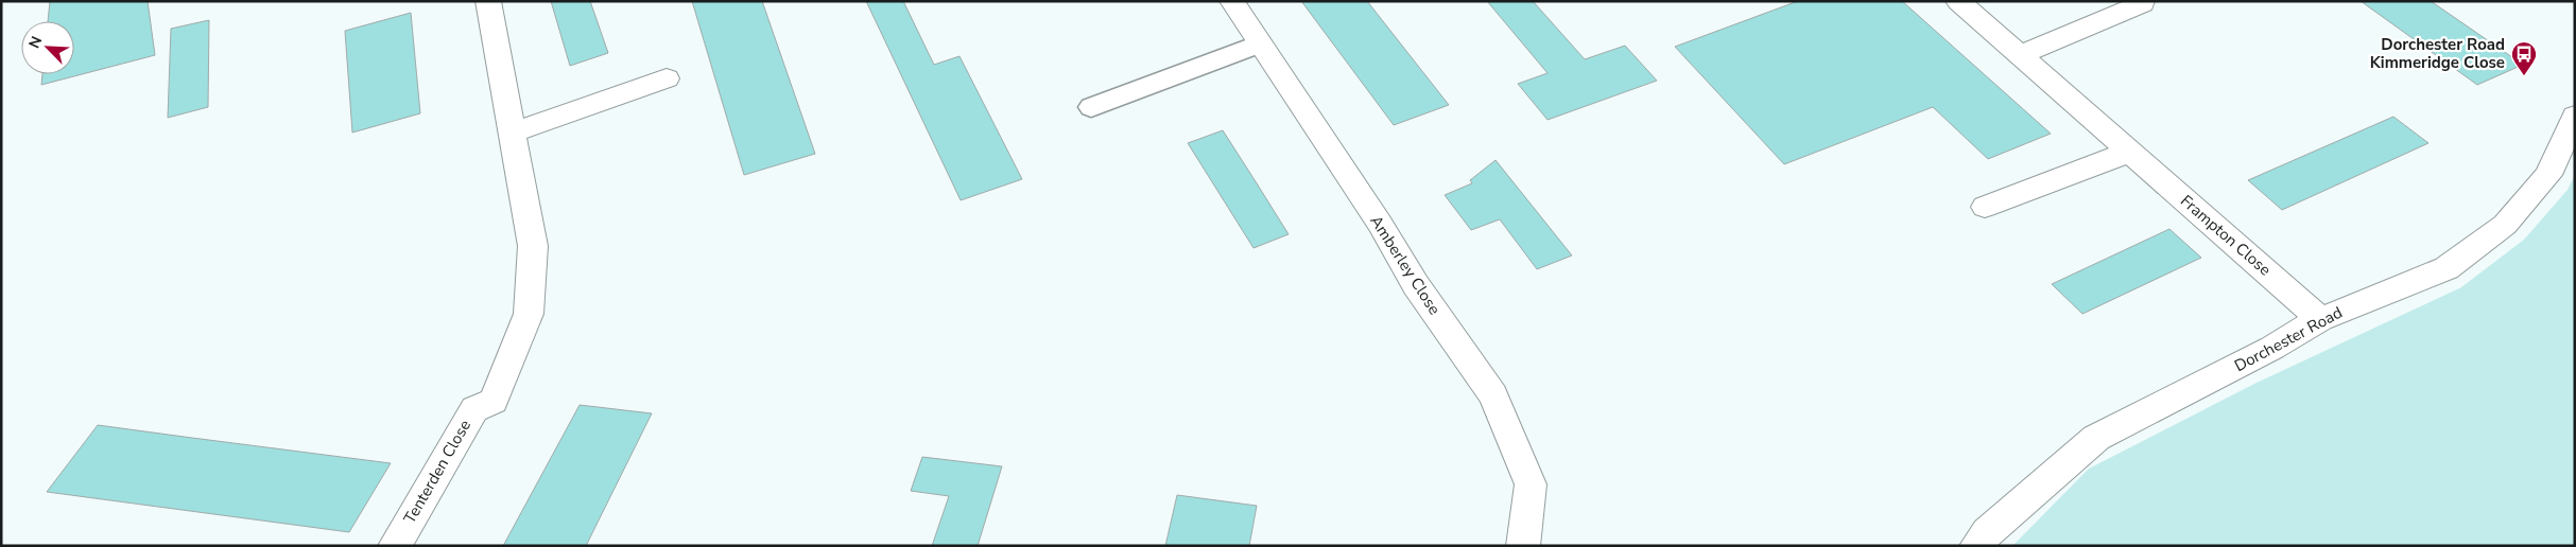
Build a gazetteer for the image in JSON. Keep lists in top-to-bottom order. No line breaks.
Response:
{"streets":{"street":["Frampton Close","Amberley Close","Dorchester Road","Tenterden Close"]},"crossings":[["Frampton Close","Dorchester Road"]],"places":{"bus stop":["Dorchester Road Kimmeridge Close"]},"north":"top left"}
